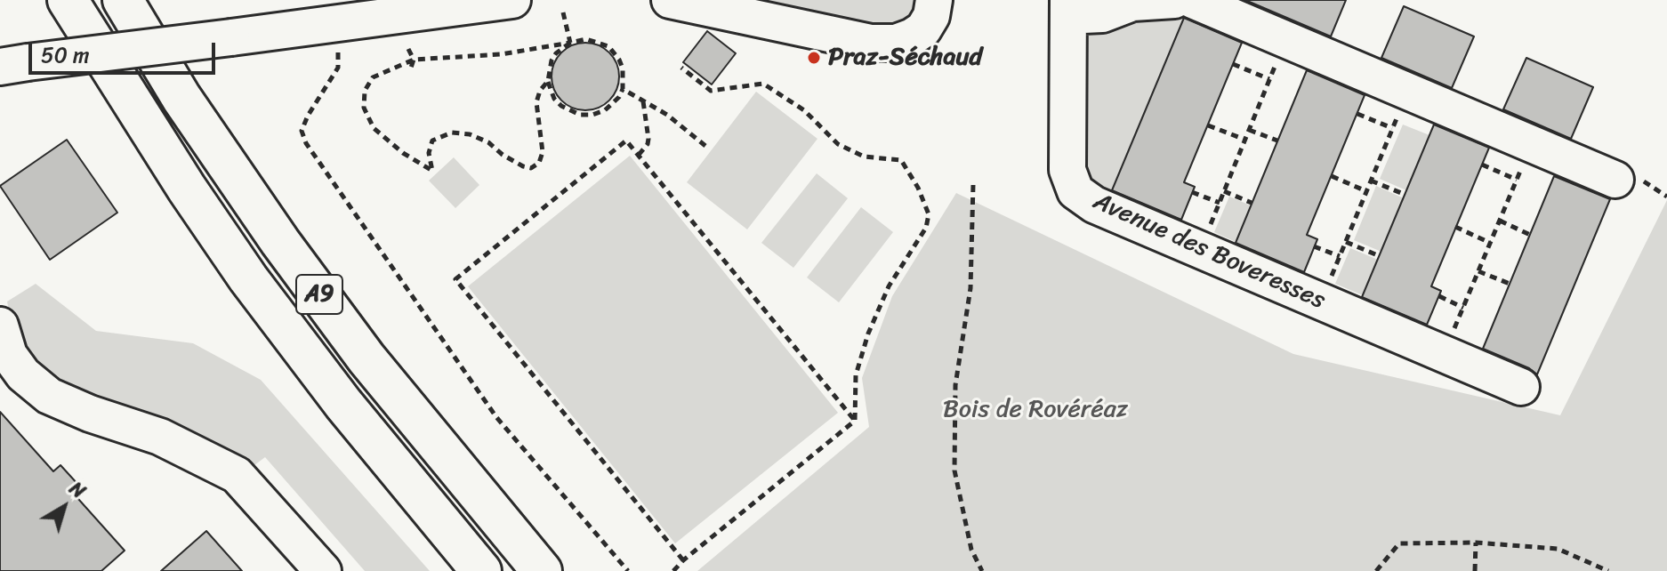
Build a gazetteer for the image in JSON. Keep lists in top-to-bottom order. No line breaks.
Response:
{"streets":{"highway":["A9"],"street":["Avenue des Boveresses"]},"parks":["Bois de Rovéréaz"],"places":["Praz-Séchaud"],"scale_bar":"50 m","north":"top right"}
